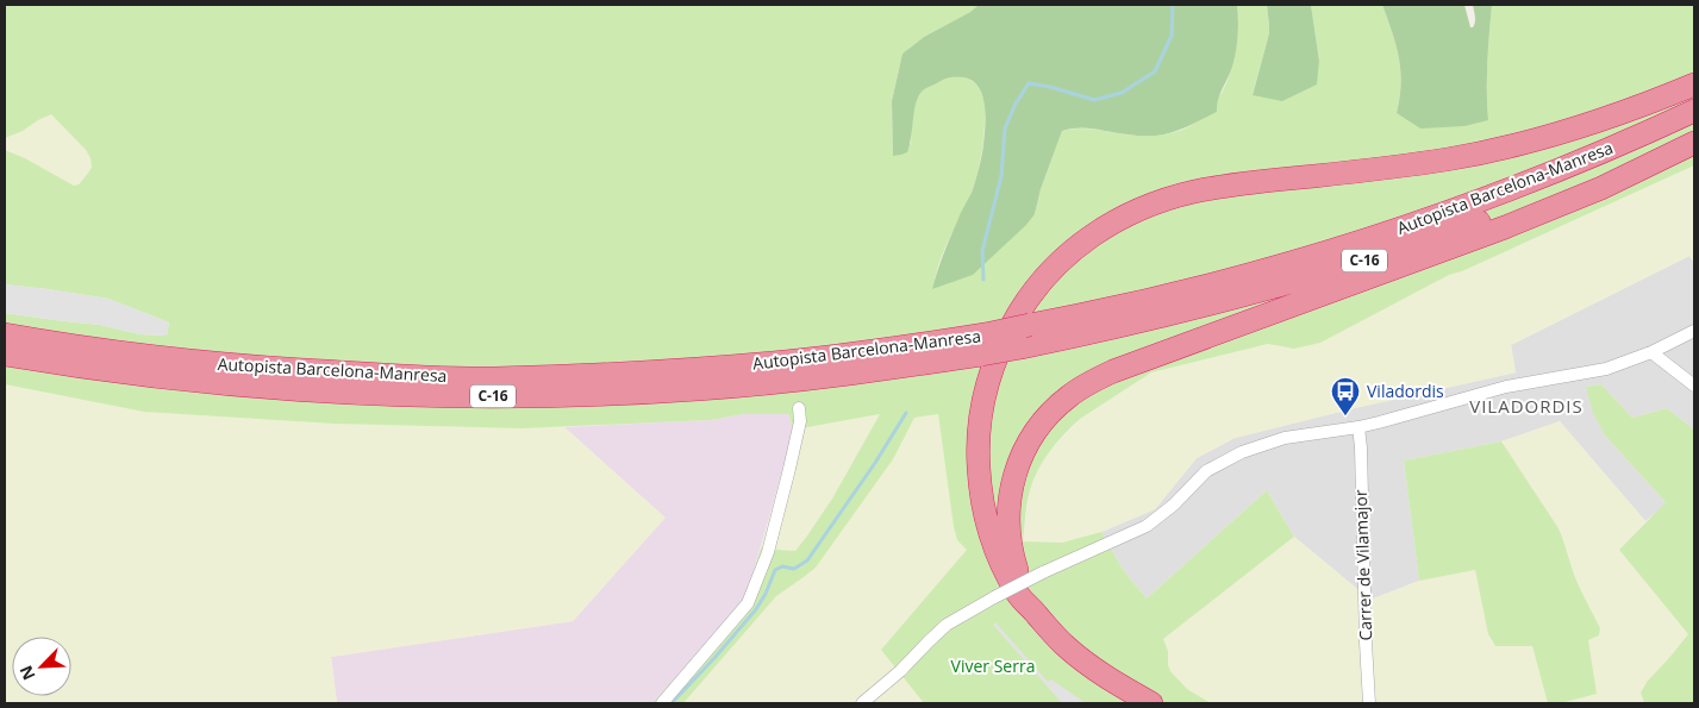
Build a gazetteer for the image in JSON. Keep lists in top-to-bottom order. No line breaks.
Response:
{"streets":{"highway":["Autopista Barcelona-Manresa","C-16"],"street":["Carrer de Vilamajor"]},"districts":["VILADORDIS"],"parks":["Viver Serra"],"places":{"bus stop":["Viladordis"]},"north":"bottom left"}
